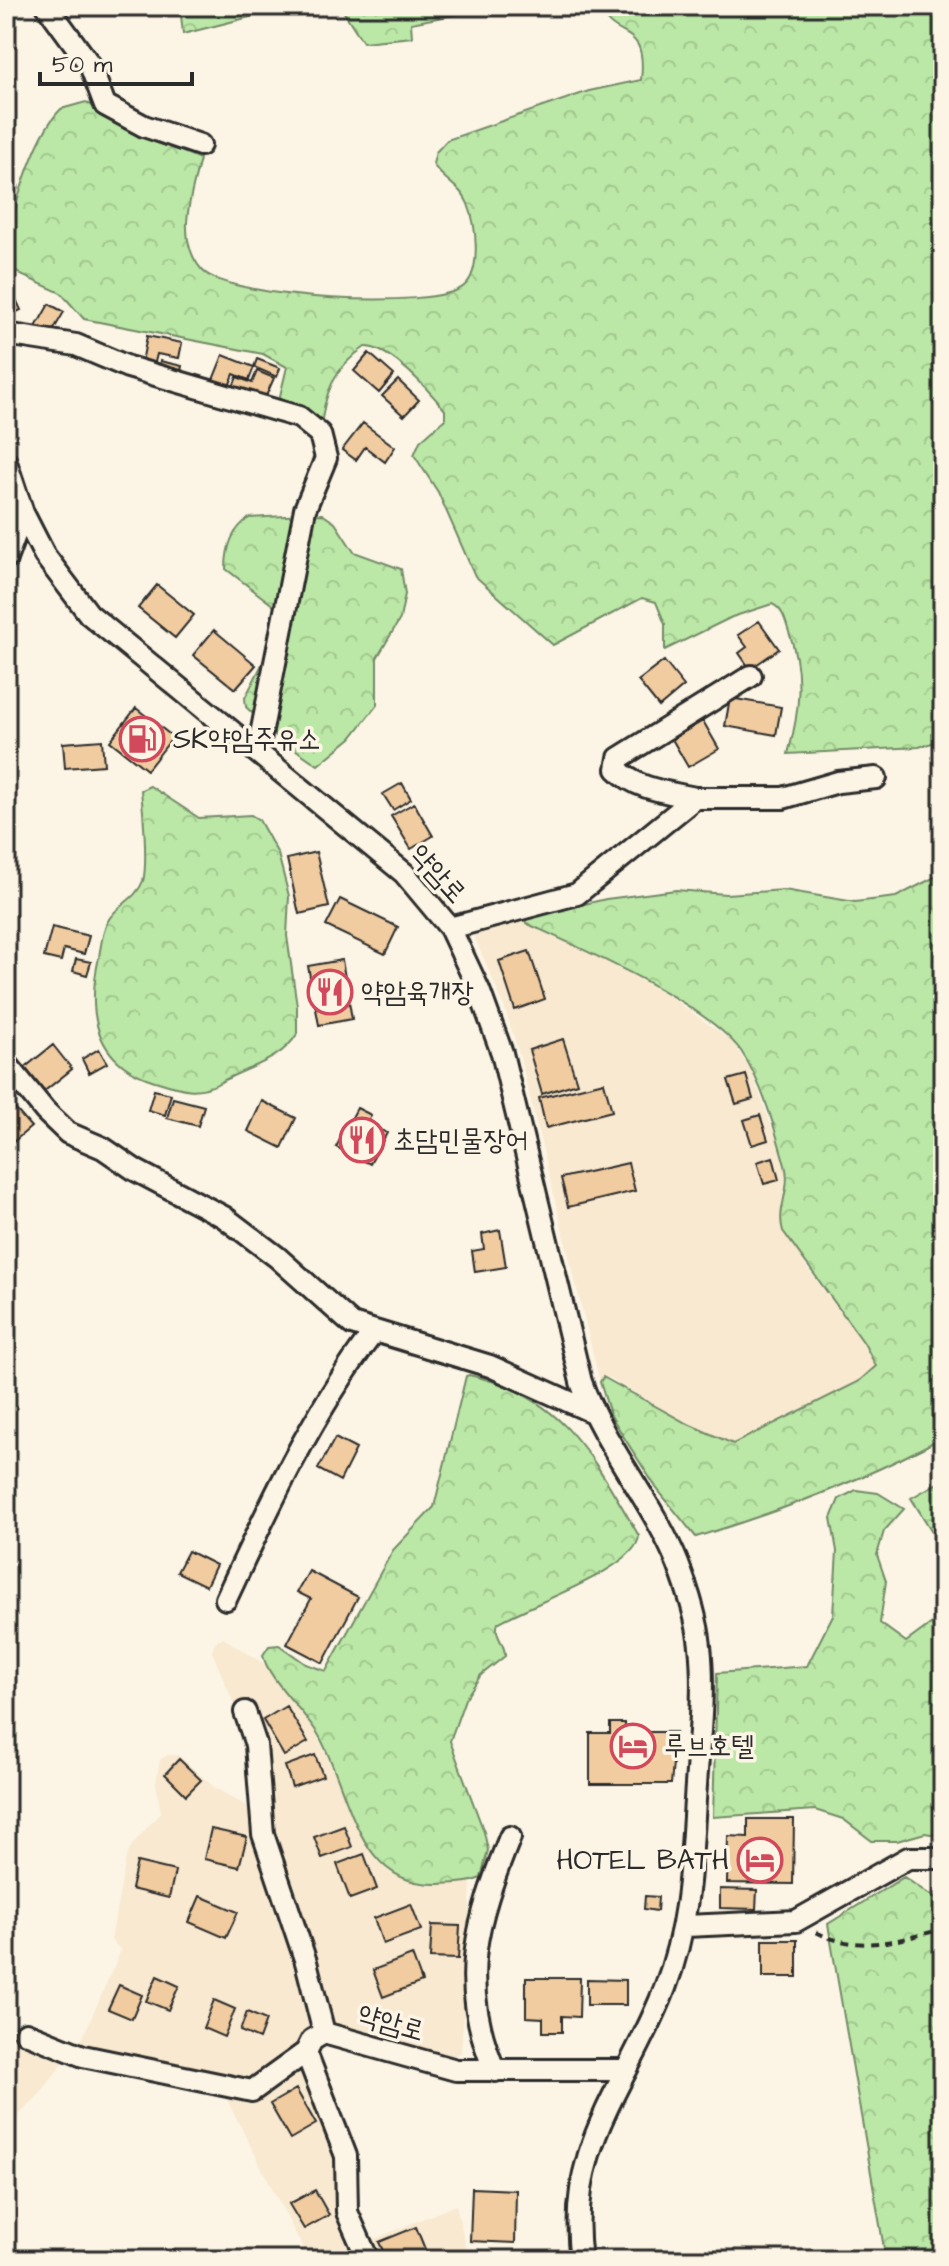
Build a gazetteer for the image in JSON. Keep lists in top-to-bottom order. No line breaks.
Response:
{"streets":{"street":["약암로"]},"places":{"fuel station":["SK약암주유소"],"restaurant":["약암육개장","초담민물장어"],"hotel":["루브호텔","HOTEL BATH"]},"scale_bar":"50 m"}
